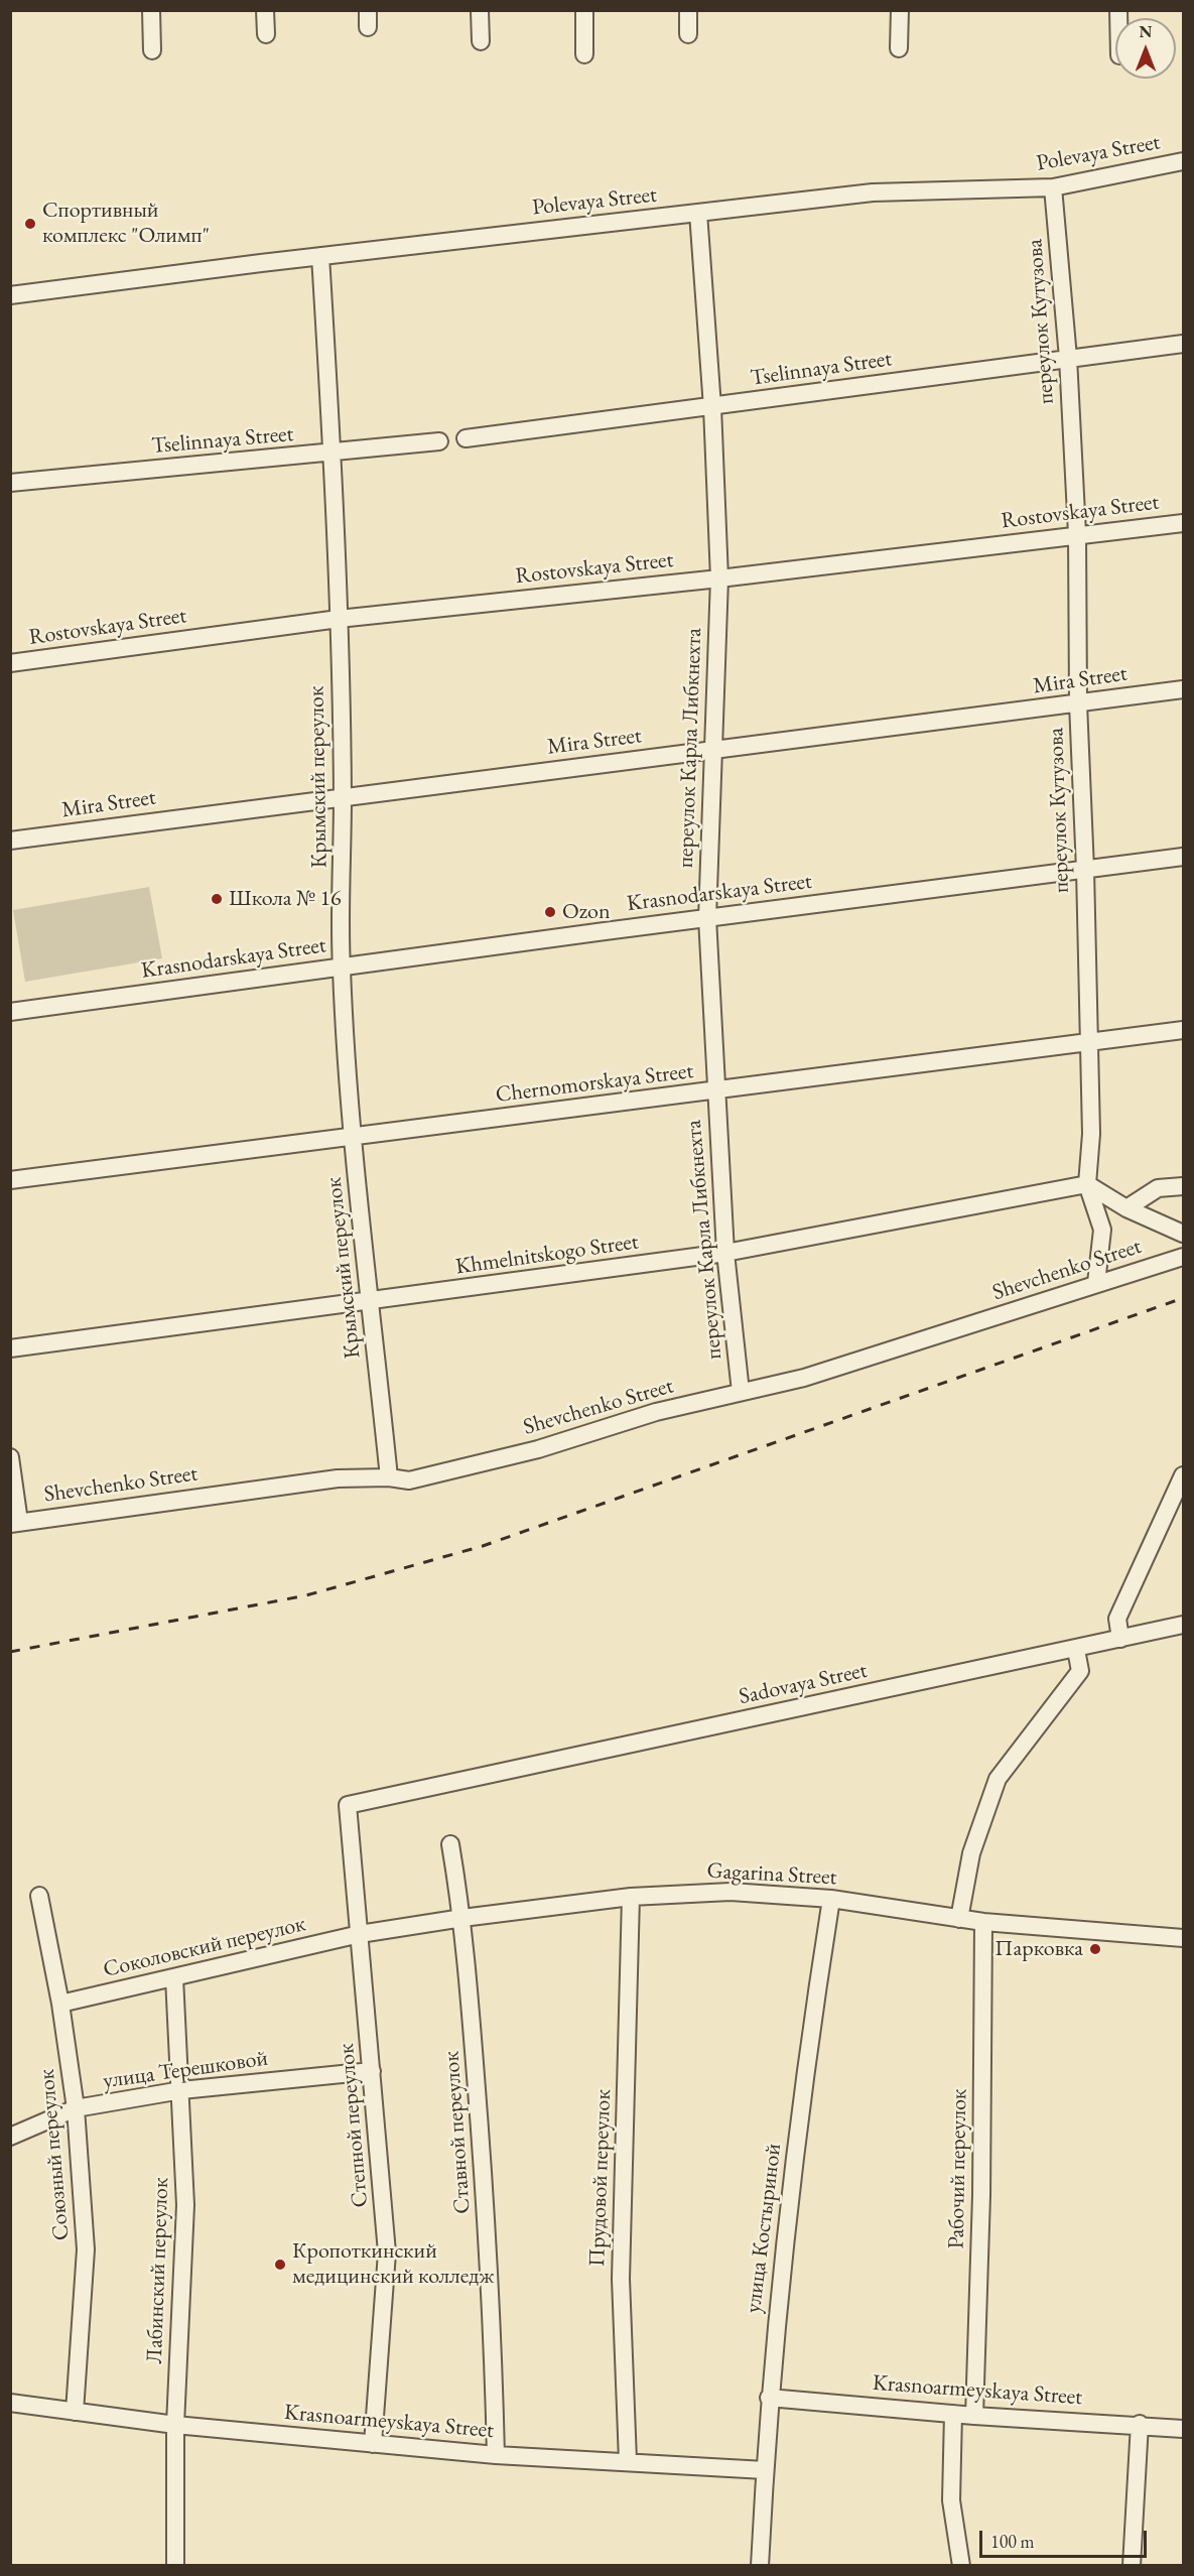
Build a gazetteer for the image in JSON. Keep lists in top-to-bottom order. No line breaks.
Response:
{"streets":{"street":["Polevaya Street","переулок Кутузова","Tselinnaya Street","Rostovskaya Street","Mira Street","переулок Карла Либкнехта","Крымский переулок","Krasnodarskaya Street","Chernomorskaya Street","Khmelnitskogo Street","Shevchenko Street","Sadovaya Street","Gagarina Street","Соколовский переулок","улица Терешковой","Степной переулок","Ставной переулок","Союзный переулок","Рабочий переулок","Прудовой переулок","улица Костыриной","Лабинский переулок","Krasnoarmeyskaya Street"]},"crossings":[["Polevaya Street","переулок Кутузова"],["Polevaya Street","переулок Карла Либкнехта"],["Polevaya Street","Крымский переулок"],["переулок Кутузова","Tselinnaya Street"],["переулок Кутузова","Rostovskaya Street"],["переулок Кутузова","Mira Street"],["переулок Кутузова","Krasnodarskaya Street"],["переулок Кутузова","Chernomorskaya Street"],["переулок Кутузова","Khmelnitskogo Street"],["переулок Кутузова","Shevchenko Street"],["Tselinnaya Street","переулок Карла Либкнехта"],["Tselinnaya Street","Крымский переулок"],["Rostovskaya Street","переулок Карла Либкнехта"],["Rostovskaya Street","Крымский переулок"],["Mira Street","переулок Карла Либкнехта"],["Mira Street","Крымский переулок"],["переулок Карла Либкнехта","Krasnodarskaya Street"],["переулок Карла Либкнехта","Chernomorskaya Street"],["переулок Карла Либкнехта","Khmelnitskogo Street"],["переулок Карла Либкнехта","Shevchenko Street"],["Крымский переулок","Krasnodarskaya Street"],["Крымский переулок","Chernomorskaya Street"],["Крымский переулок","Khmelnitskogo Street"],["Крымский переулок","Shevchenko Street"],["Sadovaya Street","Степной переулок"],["Gagarina Street","Соколовский переулок"],["Gagarina Street","Степной переулок"],["Gagarina Street","Ставной переулок"],["Gagarina Street","Рабочий переулок"],["Gagarina Street","Прудовой переулок"],["Gagarina Street","улица Костыриной"],["Соколовский переулок","Степной переулок"],["Соколовский переулок","Союзный переулок"],["Соколовский переулок","Лабинский переулок"],["улица Терешковой","Степной переулок"],["улица Терешковой","Союзный переулок"],["улица Терешковой","Лабинский переулок"],["Степной переулок","Krasnoarmeyskaya Street"],["Ставной переулок","Krasnoarmeyskaya Street"],["Союзный переулок","Krasnoarmeyskaya Street"],["Рабочий переулок","Krasnoarmeyskaya Street"],["Прудовой переулок","Krasnoarmeyskaya Street"],["улица Костыриной","Krasnoarmeyskaya Street"],["Лабинский переулок","Krasnoarmeyskaya Street"]],"places":["Спортивный комплекс \"Олимп\"","Школа № 16","Ozon","Парковка","Кропоткинский медицинский колледж"],"scale_bar":"100 m","north":"top"}
